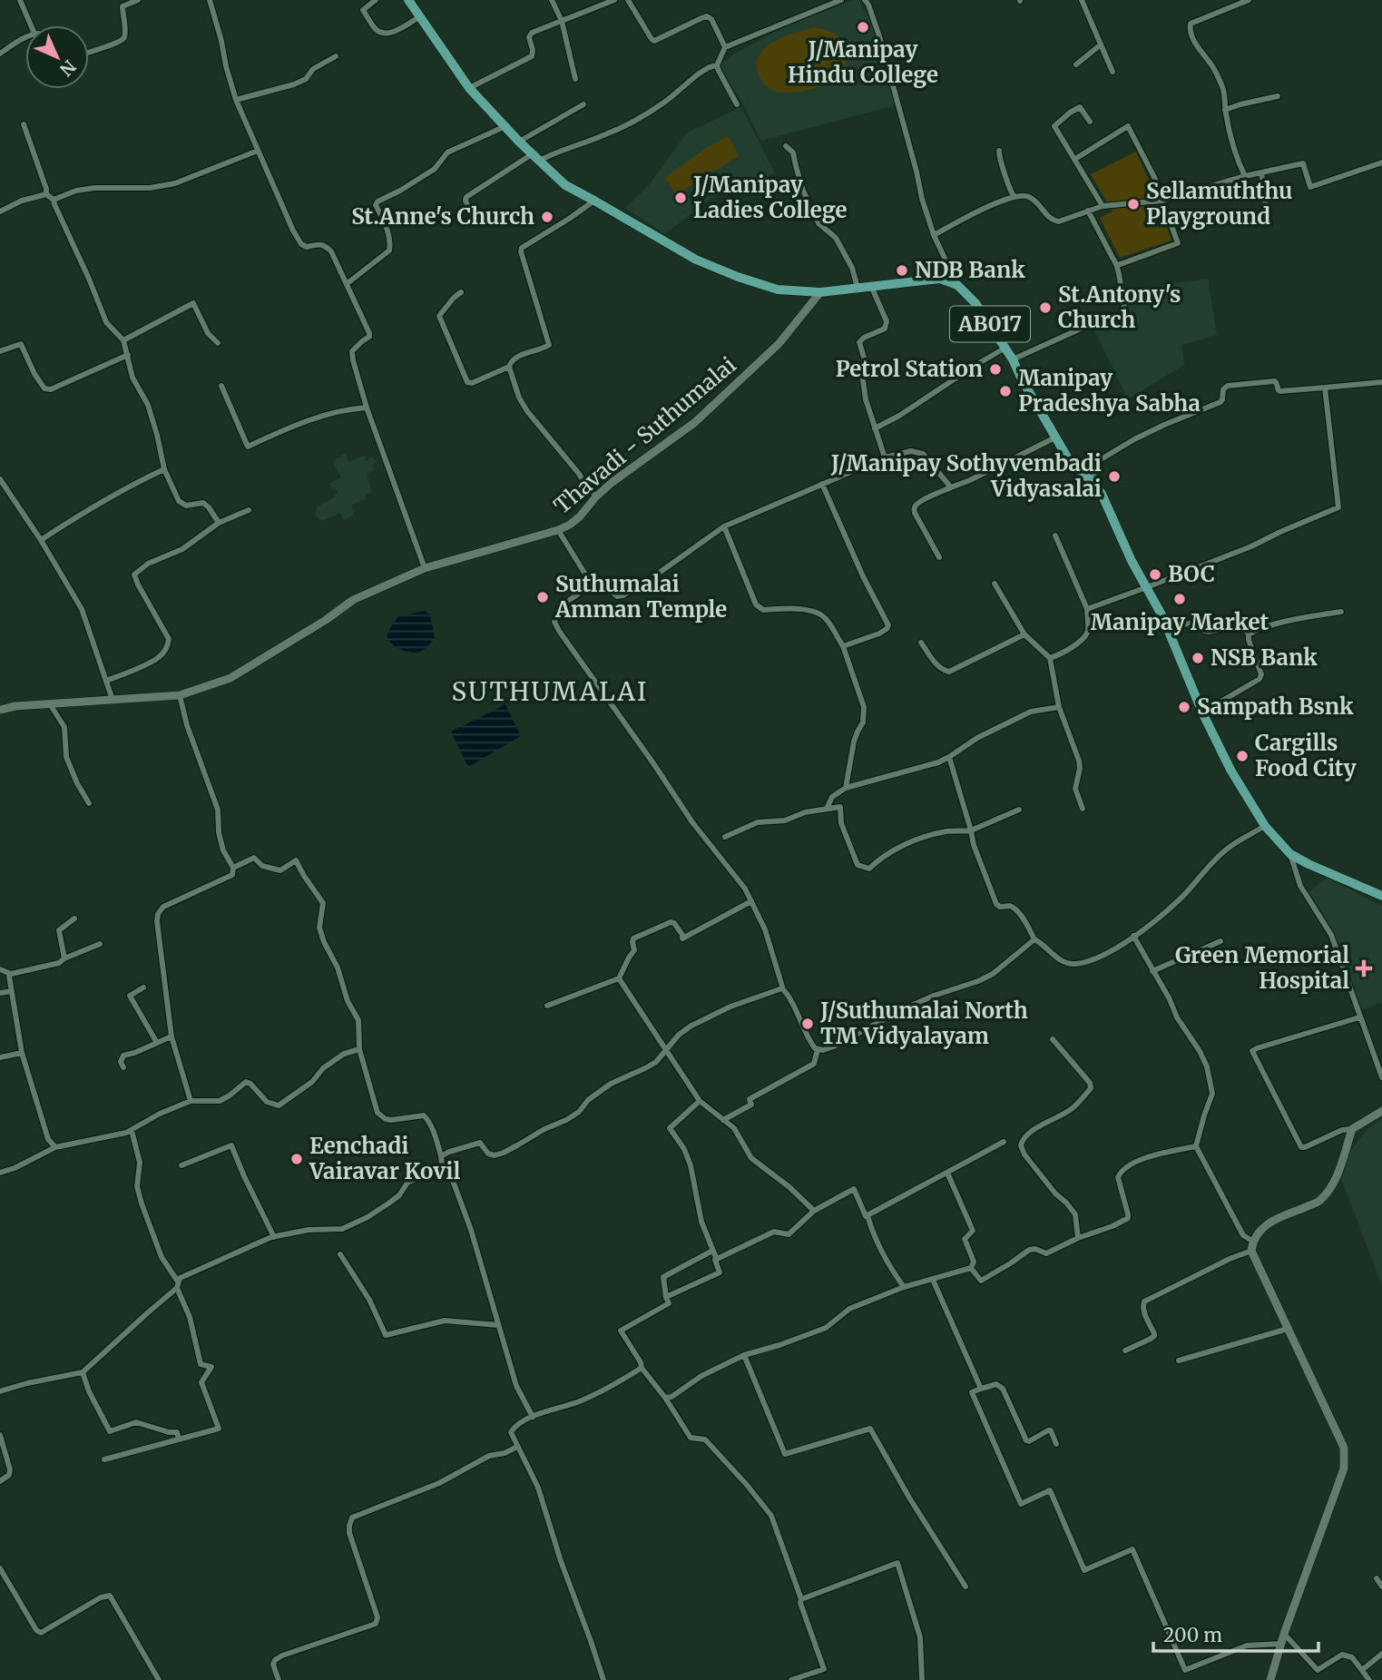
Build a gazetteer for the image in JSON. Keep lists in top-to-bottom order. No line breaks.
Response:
{"streets":{"main road":["AB017","Thavadi - Suthumalai"]},"crossings":[["AB017","Thavadi - Suthumalai"]],"districts":["SUTHUMALAI"],"places":{"other":["J/Manipay Hindu College","J/Manipay Ladies College","Sellamuththu Playground","St.Anne's Church","NDB Bank","St.Antony's Church","Petrol Station","Manipay Pradeshya Sabha","J/Manipay Sothyvembadi Vidyasalai","BOC","Suthumalai Amman Temple","Manipay Market","NSB Bank","Sampath Bsnk","Cargills Food City","J/Suthumalai North TM Vidyalayam","Eenchadi Vairavar Kovil"],"health":["Green Memorial Hospital"]},"scale_bar":"200 m","north":"bottom right"}
